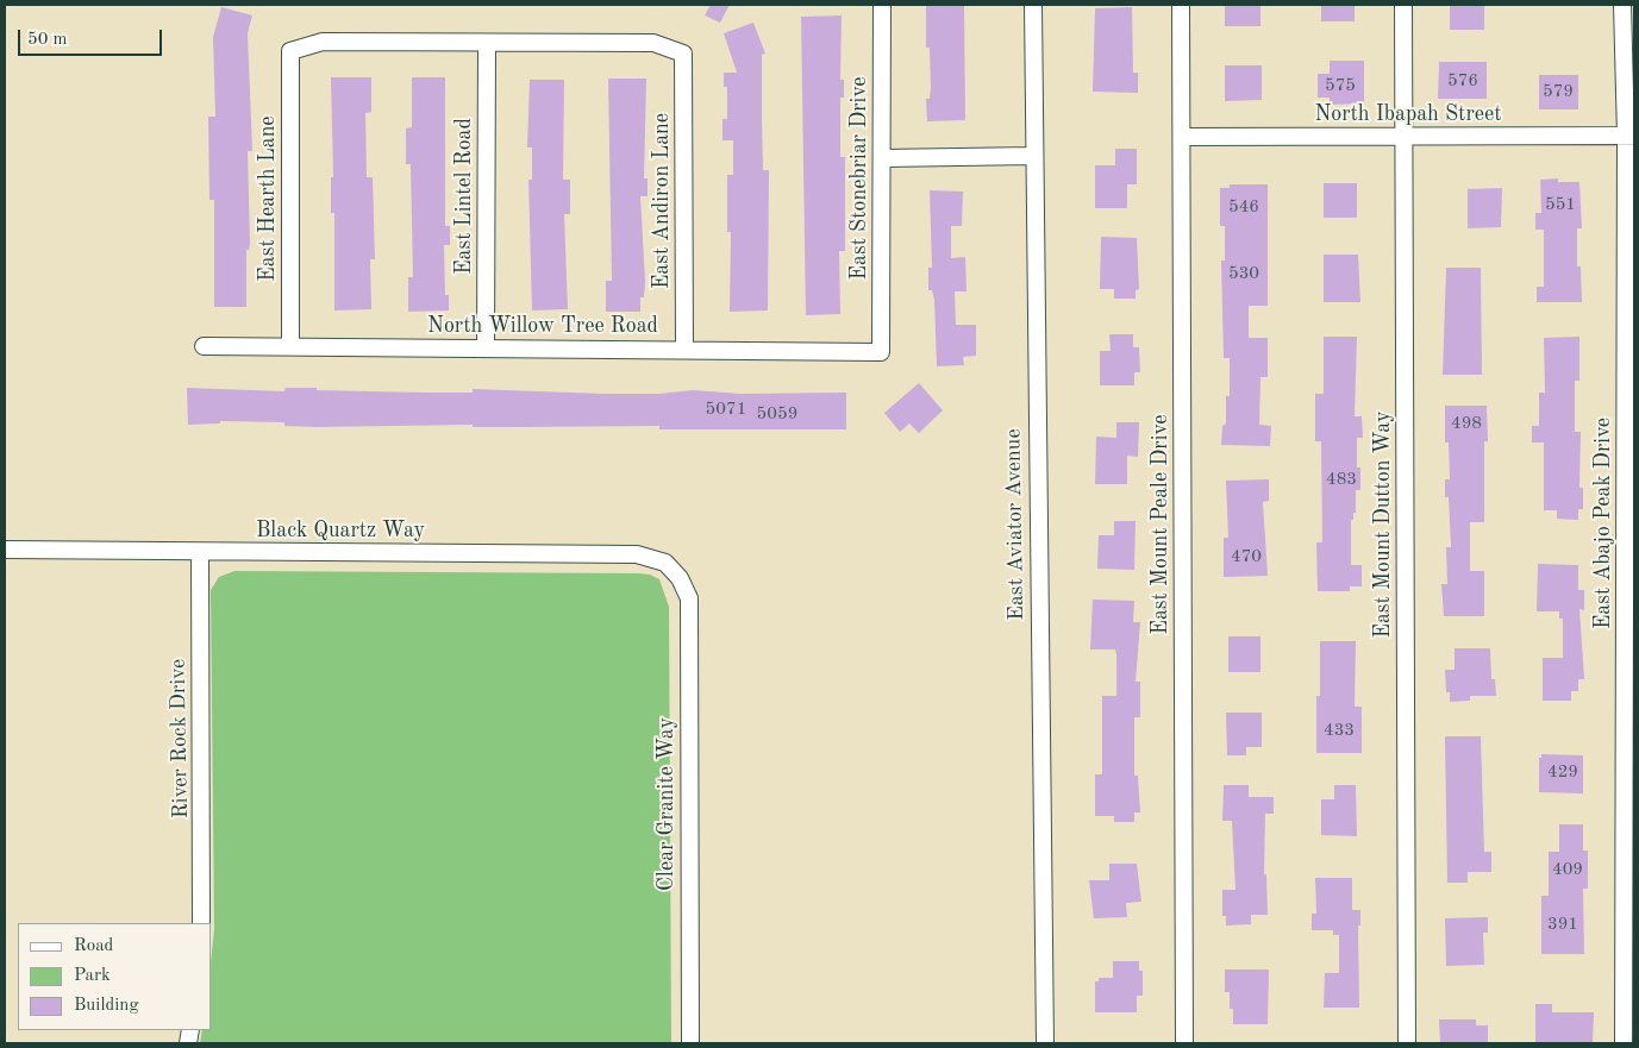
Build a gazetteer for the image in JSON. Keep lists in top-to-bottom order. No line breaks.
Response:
{"streets":{"street":["North Ibapah Street","East Stonebriar Drive","East Lintel Road","East Hearth Lane","East Andiron Lane","North Willow Tree Road","East Abajo Peak Drive","East Aviator Avenue","East Mount Peale Drive","East Mount Dutton Way","Black Quartz Way","River Rock Drive","Clear Granite Way"]},"crossings":[["North Ibapah Street","East Abajo Peak Drive"],["North Ibapah Street","East Mount Peale Drive"],["North Ibapah Street","East Mount Dutton Way"],["East Stonebriar Drive","North Willow Tree Road"],["East Lintel Road","East Hearth Lane"],["East Lintel Road","East Andiron Lane"],["East Lintel Road","North Willow Tree Road"],["East Hearth Lane","East Andiron Lane"],["East Hearth Lane","North Willow Tree Road"],["East Andiron Lane","North Willow Tree Road"],["Black Quartz Way","River Rock Drive"],["Black Quartz Way","Clear Granite Way"]],"house_numbers":["576","575","579","551","546","530","5071","5059","498","483","470","433","429","409","391"],"legend":["Road","Park","Building"],"scale_bar":"50 m"}
